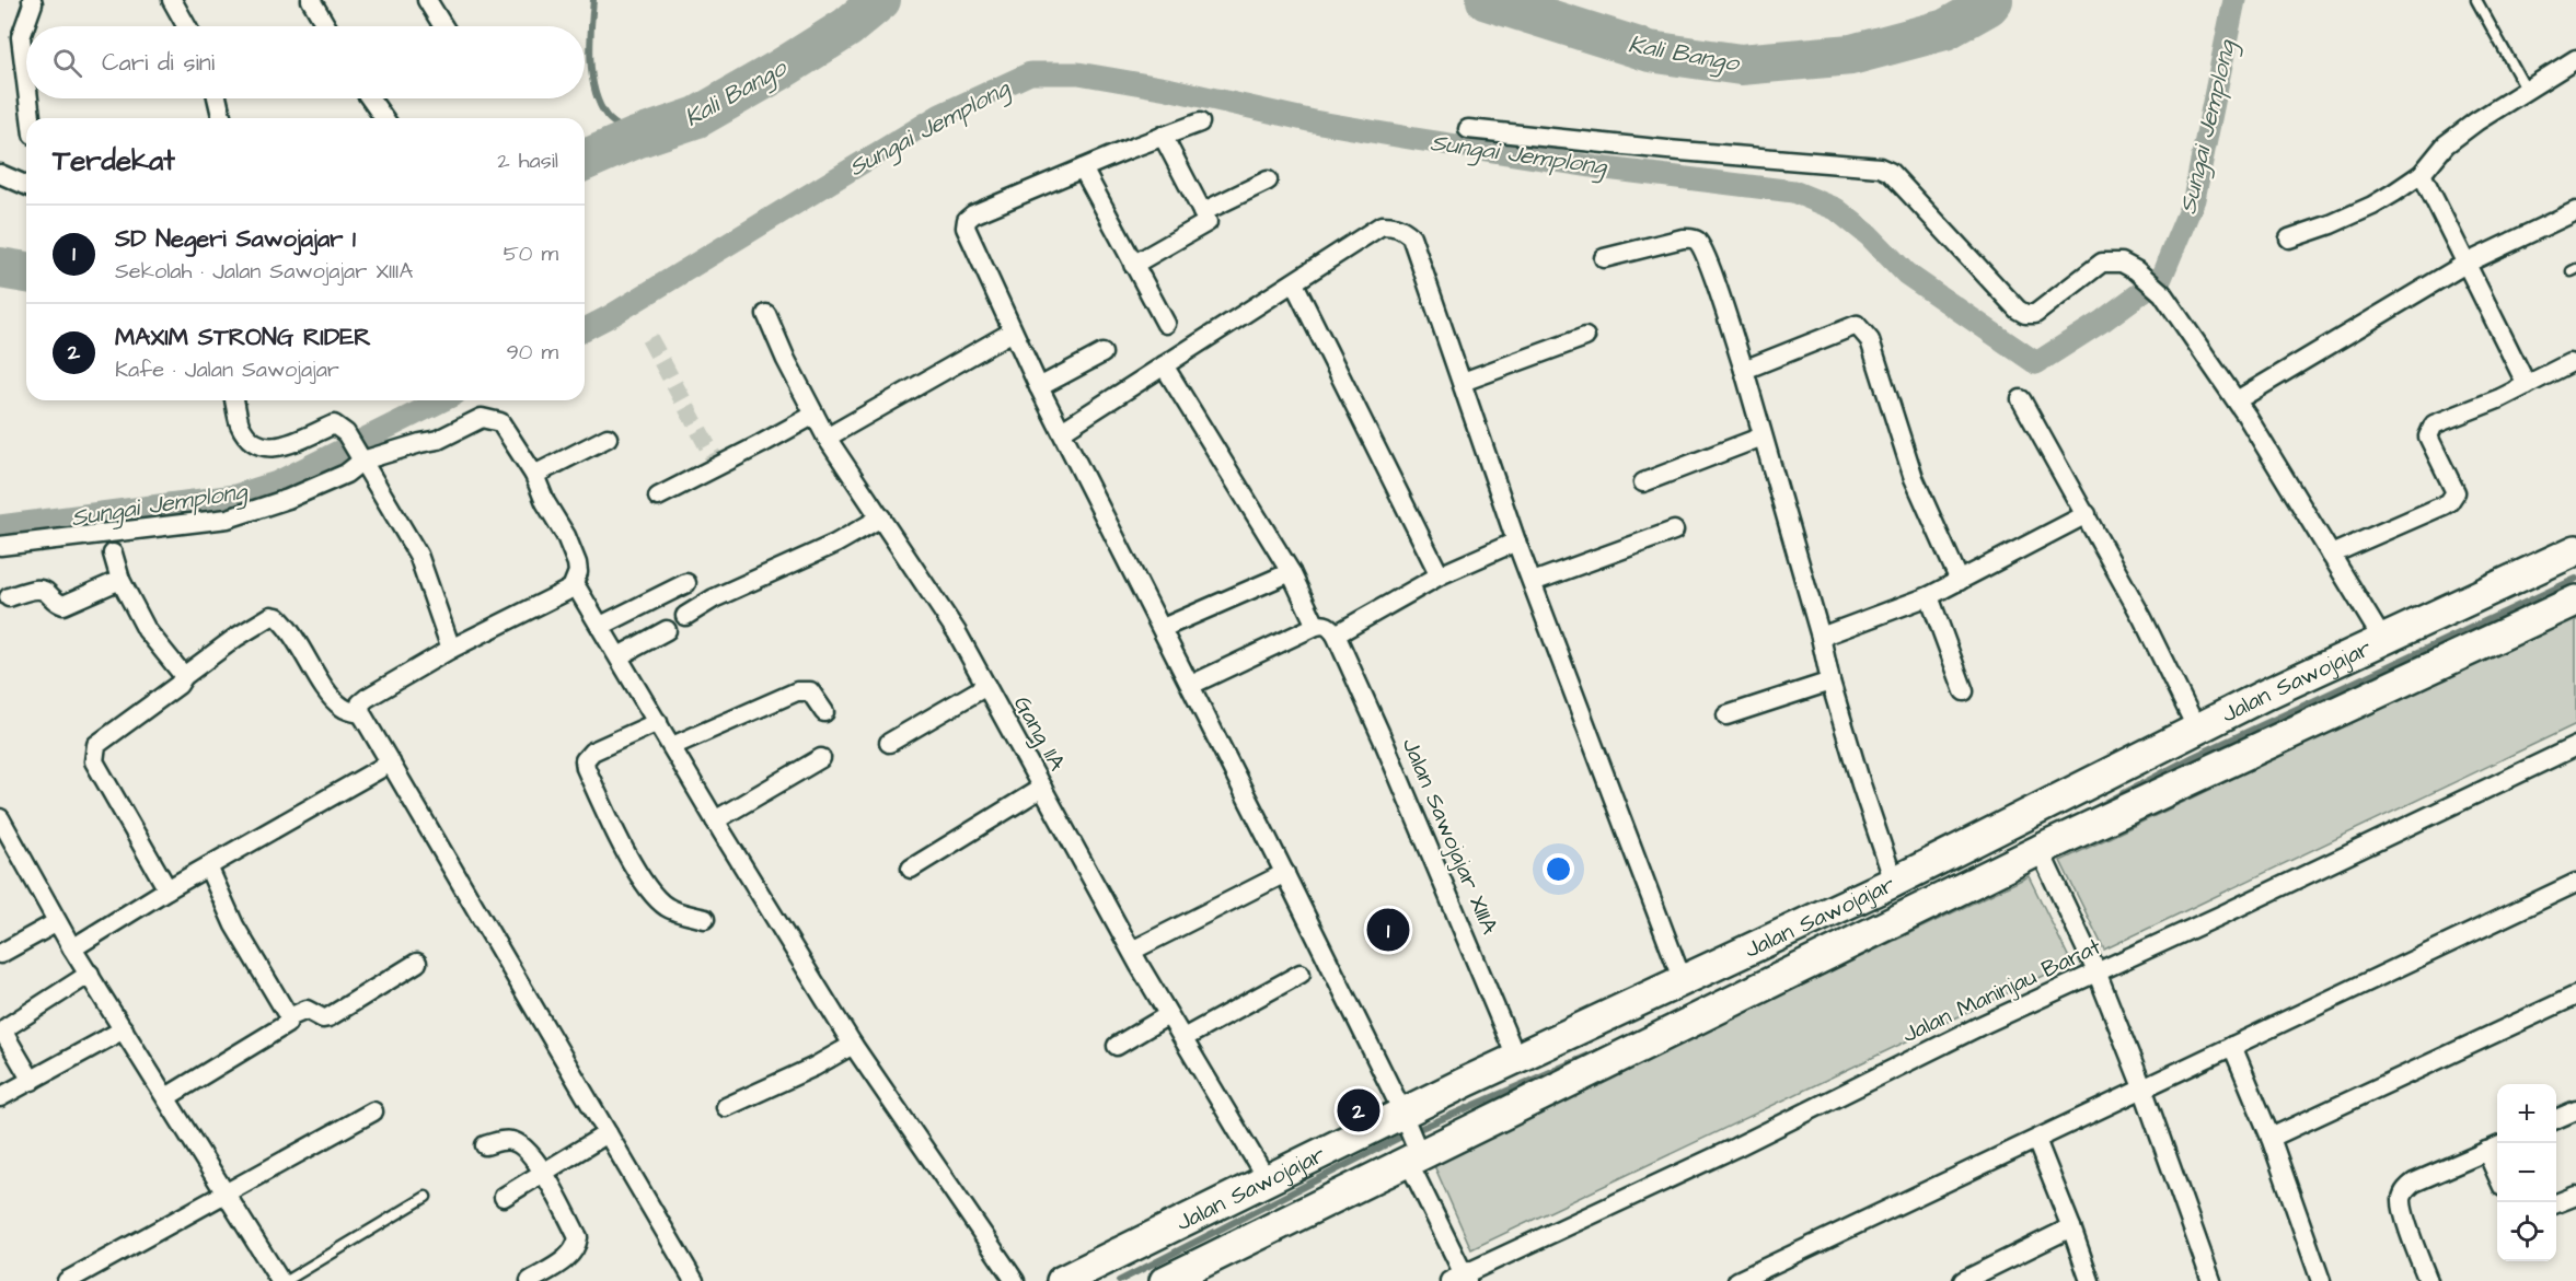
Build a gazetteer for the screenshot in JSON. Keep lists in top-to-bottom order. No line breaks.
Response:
{"streets":{"main road":["Jalan Sawojajar"],"street":["Gang 11A","Jalan Sawojajar XIIIA","Jalan Maninjau Barat"]},"crossings":[["Jalan Sawojajar","Gang 11A"],["Jalan Sawojajar","Jalan Sawojajar XIIIA"]],"water":["Kali Bango","Sungai Jemplong"],"page":{"search":"Cari di sini","heading":["Terdekat","2 hasil"],"list":[{"mark":"1","name":"SD Negeri Sawojajar 1","note":"Sekolah · Jalan Sawojajar XIIIA","value":"50 m"},{"mark":"2","name":"MAXIM STRONG RIDER","note":"Kafe · Jalan Sawojajar","value":"90 m"}],"pins":["1","2"],"map_buttons":["+","−"]}}
